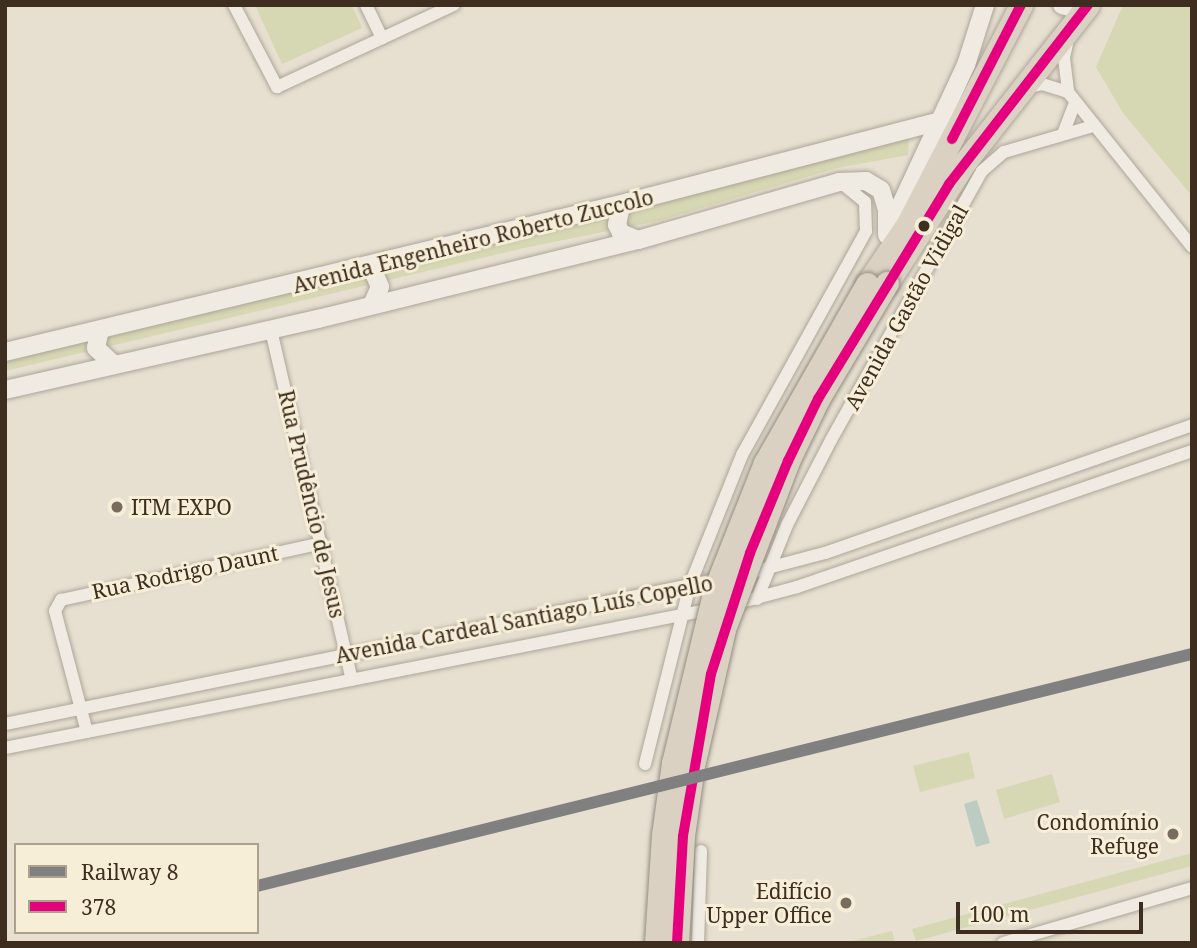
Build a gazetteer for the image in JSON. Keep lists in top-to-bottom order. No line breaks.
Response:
{"streets":{"highway":["Avenida Gastão Vidigal"],"street":["Avenida Engenheiro Roberto Zuccolo","Rua Prudêncio de Jesus","Rua Rodrigo Daunt","Avenida Cardeal Santiago Luís Copello"]},"crossings":[["Avenida Engenheiro Roberto Zuccolo","Rua Prudêncio de Jesus"],["Avenida Gastão Vidigal","Avenida Cardeal Santiago Luís Copello"],["Rua Prudêncio de Jesus","Rua Rodrigo Daunt"],["Rua Prudêncio de Jesus","Avenida Cardeal Santiago Luís Copello"],["Rua Rodrigo Daunt","Avenida Cardeal Santiago Luís Copello"]],"places":["ITM EXPO","Condomínio Refuge","Edifício Upper Office"],"lines":["transit line 378","rail line 8"],"legend":["Railway 8","378"],"scale_bar":"100 m"}
